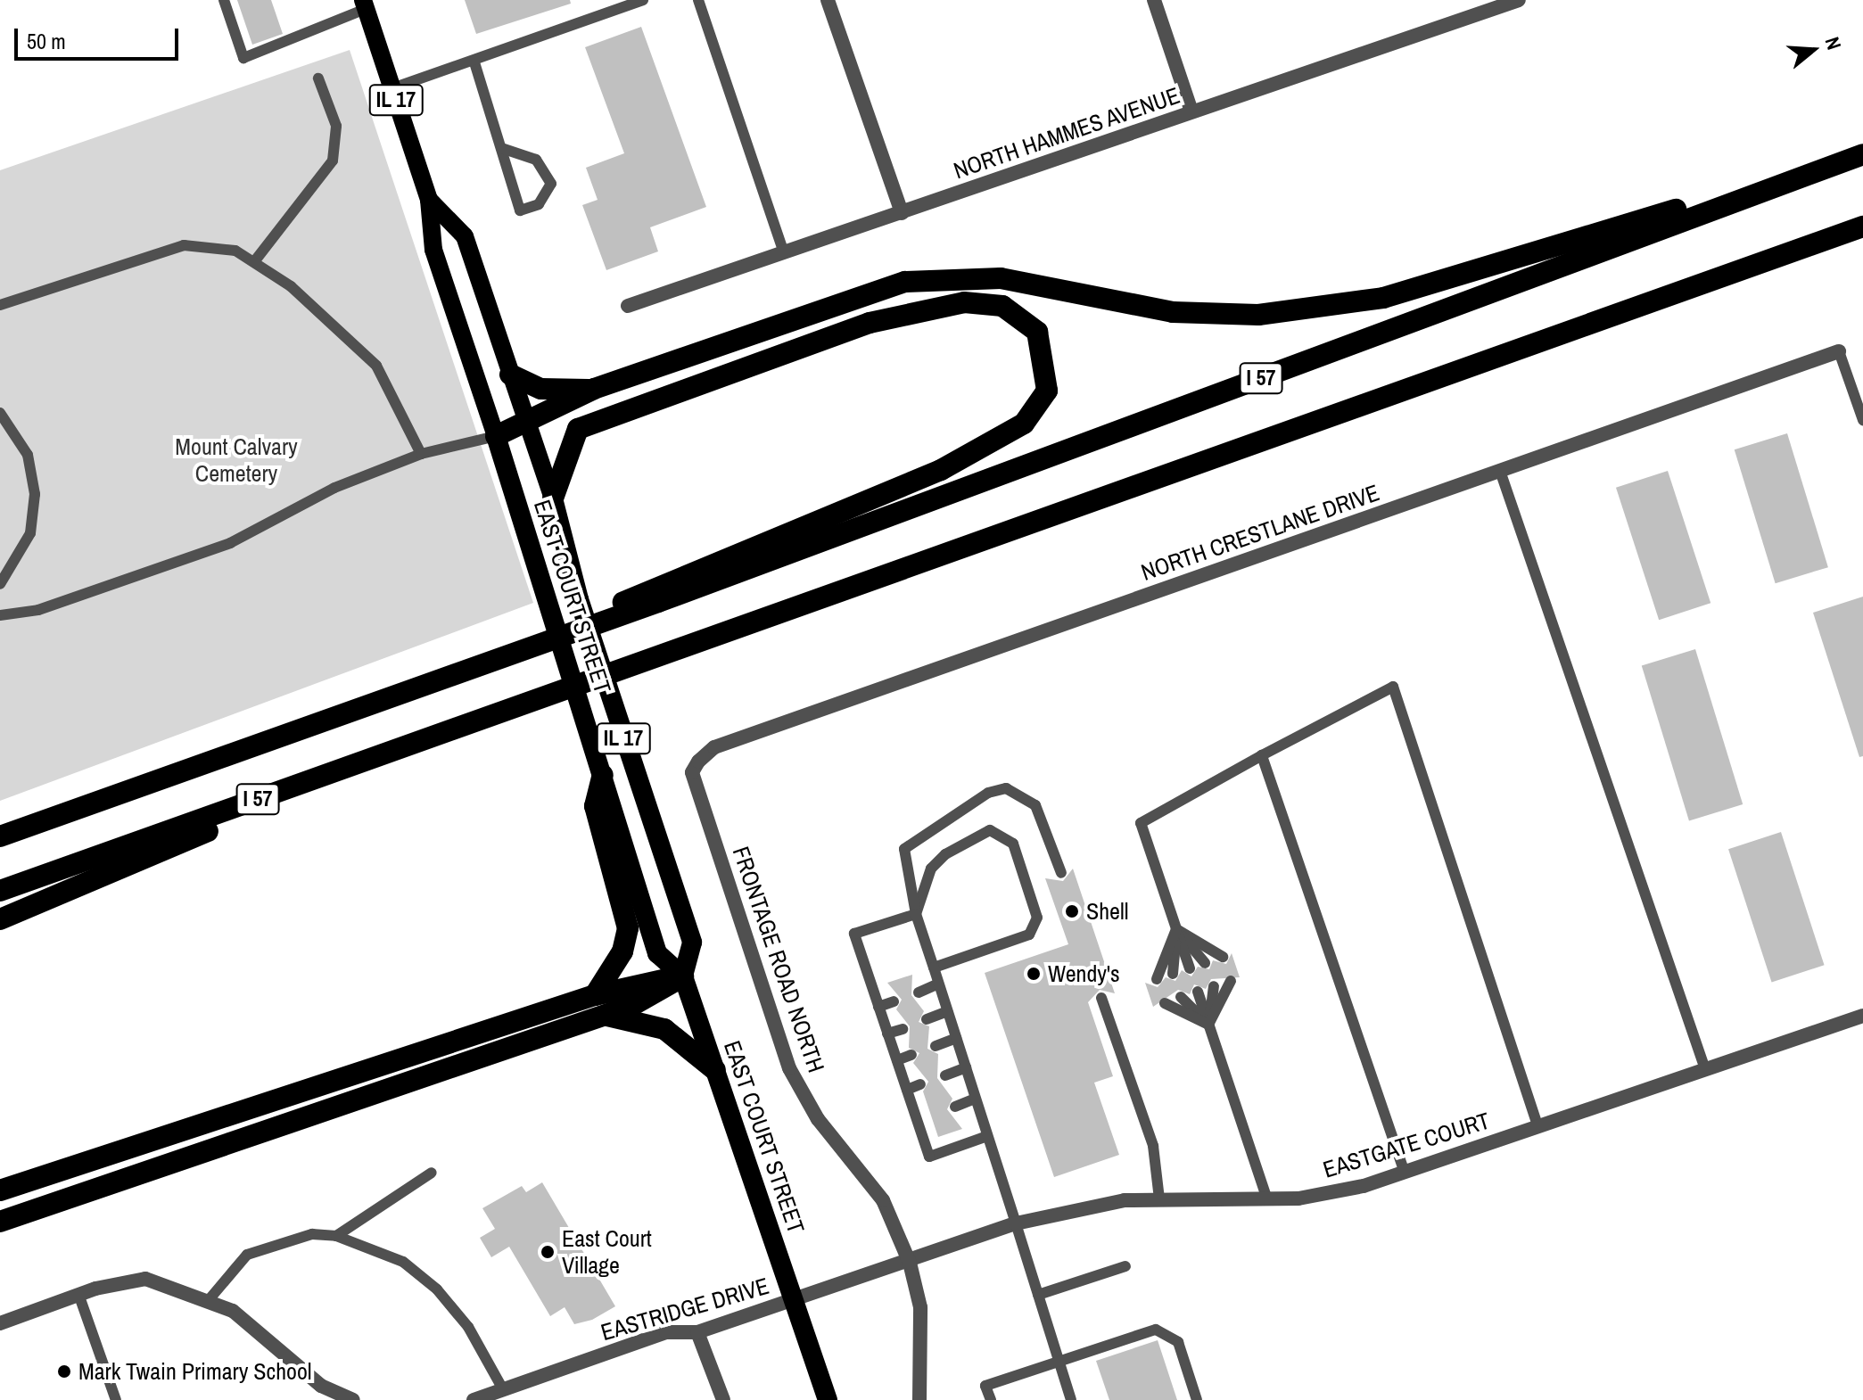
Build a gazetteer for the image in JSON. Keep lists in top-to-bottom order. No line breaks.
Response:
{"streets":{"highway":["IL 17","I 57","EAST COURT STREET"],"street":["NORTH HAMMES AVENUE","NORTH CRESTLANE DRIVE","FRONTAGE ROAD NORTH","EASTGATE COURT","EASTRIDGE DRIVE"]},"crossings":[["IL 17","EAST COURT STREET"],["NORTH CRESTLANE DRIVE","FRONTAGE ROAD NORTH"],["EAST COURT STREET","EASTRIDGE DRIVE"],["FRONTAGE ROAD NORTH","EASTGATE COURT"],["FRONTAGE ROAD NORTH","EASTRIDGE DRIVE"],["EASTGATE COURT","EASTRIDGE DRIVE"]],"parks":["Mount Calvary Cemetery"],"places":["Shell","Wendy's","East Court Village","Mark Twain Primary School"],"scale_bar":"50 m","north":"right"}
